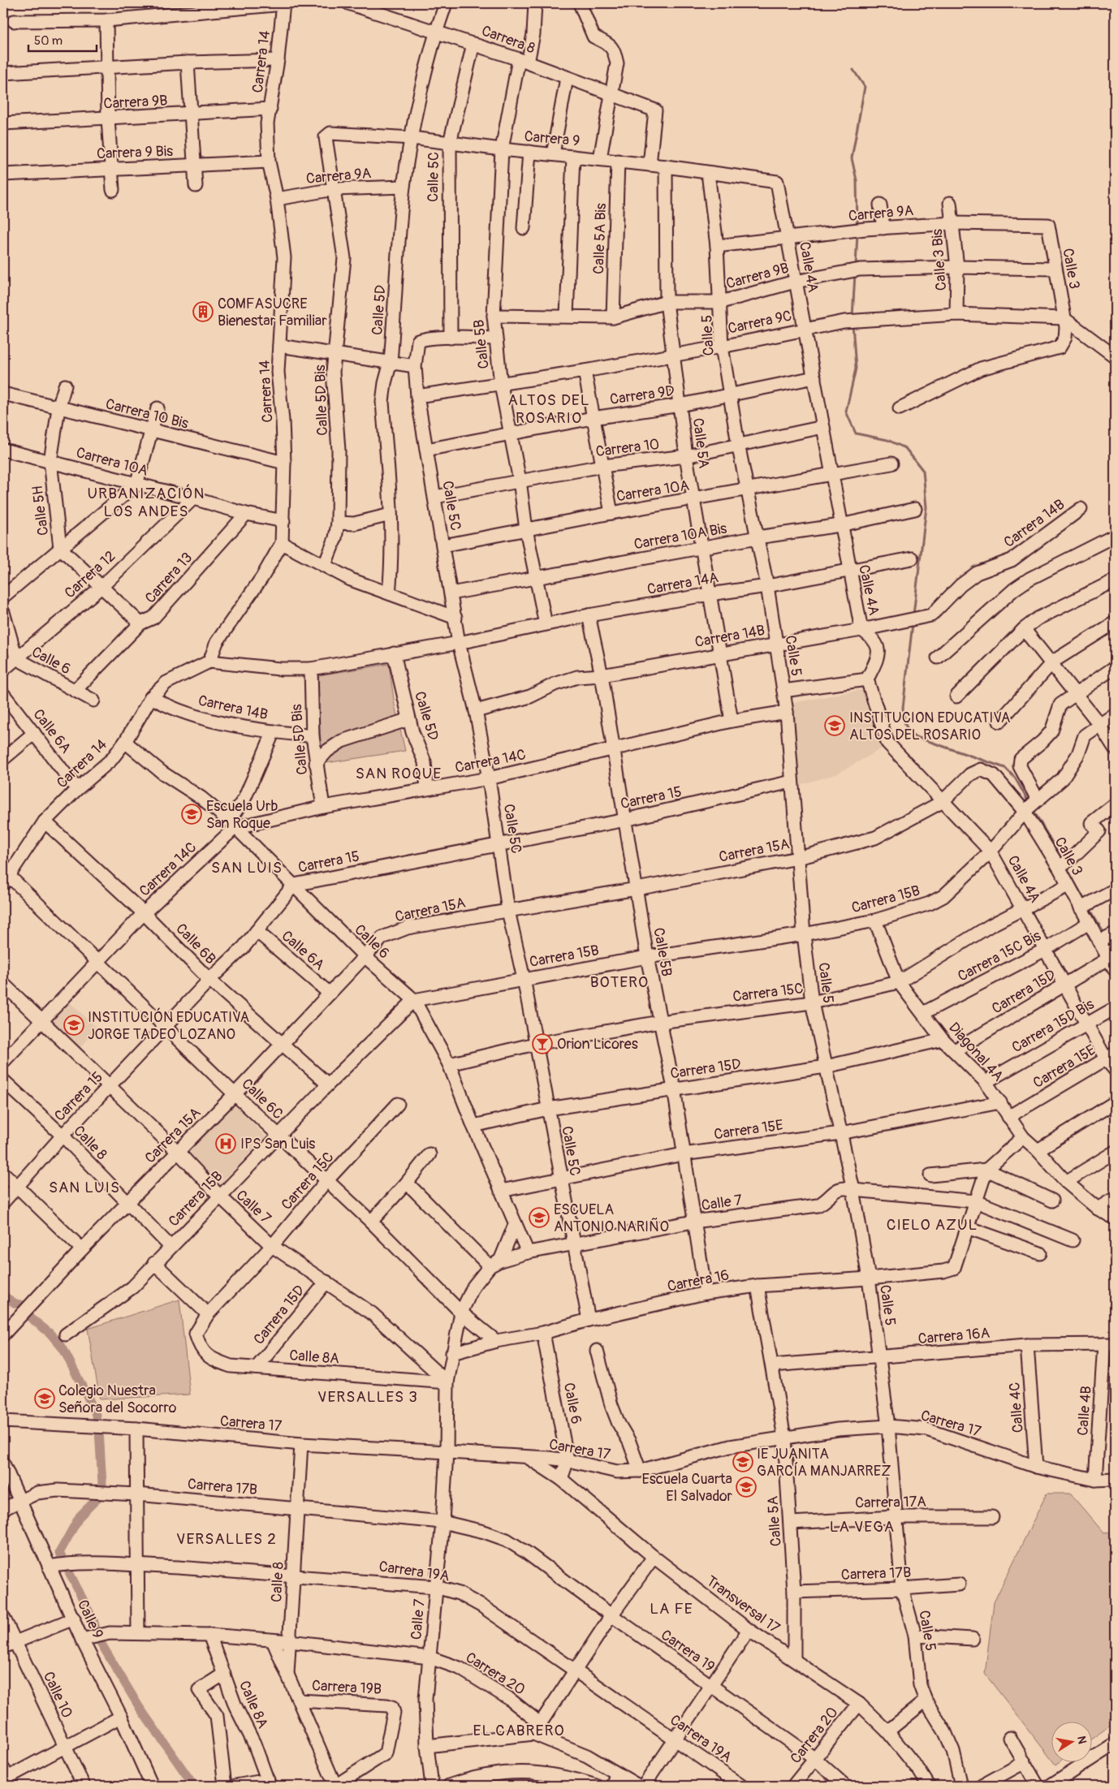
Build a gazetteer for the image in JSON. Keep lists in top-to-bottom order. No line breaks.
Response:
{"streets":{"street":["Carrera 8","Carrera 14","Carrera 9B","Carrera 9","Carrera 9 Bis","Carrera 9A","Calle 5C","Calle 5A Bis","Calle 3 Bis","Calle 4A","Calle 3","Calle 5D","Carrera 9C","Calle 5","Calle 5B","Carrera 9D","Calle 5D Bis","Carrera 10 Bis","Calle 5A","Carrera 10","Carrera 10A","Calle 5H","Carrera 14B","Carrera 10A Bis","Carrera 12","Carrera 13","Carrera 14A","Calle 6","Calle 6A","Carrera 14C","Carrera 15","Carrera 15A","Carrera 15B","Calle 6B","Carrera 15C Bis","Carrera 15D","Carrera 15C","Carrera 15D Bis","Diagonal 4A","Carrera 15E","Calle 6C","Calle 8","Calle 7","Carrera 16","Carrera 16A","Calle 8A","Calle 4C","Calle 4B","Carrera 17","Carrera 17B","Carrera 17A","Carrera 19A","Transversal 17","Calle 9","Carrera 19","Carrera 20","Carrera 19B","Calle 10"]},"crossings":[["Carrera 8","Carrera 9"],["Carrera 8","Calle 5C"],["Carrera 8","Calle 5D"],["Carrera 8","Calle 5B"],["Carrera 14","Carrera 9B"],["Carrera 14","Carrera 9 Bis"],["Carrera 14","Carrera 9A"],["Carrera 14","Carrera 10 Bis"],["Carrera 14","Carrera 10A"],["Carrera 14","Carrera 14B"],["Carrera 14","Calle 6"],["Carrera 14","Calle 6A"],["Carrera 14","Calle 6B"],["Carrera 14","Calle 6C"],["Carrera 9B","Calle 5A Bis"],["Carrera 9B","Calle 3 Bis"],["Carrera 9B","Calle 4A"],["Carrera 9B","Calle 3"],["Carrera 9B","Calle 5"],["Carrera 9B","Calle 5B"],["Carrera 9B","Calle 5A"],["Carrera 9","Calle 5C"],["Carrera 9","Calle 5A Bis"],["Carrera 9","Calle 4A"],["Carrera 9","Calle 5D"],["Carrera 9","Calle 5"],["Carrera 9","Calle 5B"],["Carrera 9","Calle 5D Bis"],["Carrera 9","Calle 5A"],["Carrera 9A","Calle 3 Bis"],["Carrera 9A","Calle 4A"],["Carrera 9A","Calle 3"],["Carrera 9A","Calle 5D"],["Carrera 9A","Calle 5"],["Carrera 9A","Calle 5D Bis"],["Calle 5C","Carrera 9C"],["Calle 5C","Carrera 9D"],["Calle 5C","Carrera 10"],["Calle 5C","Carrera 10A"],["Calle 5C","Carrera 14B"],["Calle 5C","Carrera 10A Bis"],["Calle 5C","Carrera 14A"],["Calle 5C","Carrera 14C"],["Calle 5C","Carrera 15"],["Calle 5C","Carrera 15A"],["Calle 5C","Carrera 15B"],["Calle 5C","Carrera 15D"],["Calle 5C","Carrera 15C"],["Calle 5C","Carrera 15E"],["Calle 5C","Calle 7"],["Calle 5C","Carrera 16"],["Calle 3 Bis","Carrera 9C"],["Calle 4A","Carrera 9C"],["Calle 4A","Carrera 9D"],["Calle 4A","Carrera 10"],["Calle 4A","Carrera 10A"],["Calle 4A","Carrera 14B"],["Calle 4A","Carrera 10A Bis"],["Calle 4A","Carrera 14A"],["Calle 4A","Carrera 15A"],["Calle 4A","Carrera 15B"],["Calle 4A","Carrera 15C Bis"],["Calle 4A","Carrera 15D"],["Calle 4A","Carrera 15C"],["Calle 4A","Carrera 15D Bis"],["Calle 4A","Carrera 15E"],["Calle 3","Carrera 9C"],["Calle 3","Carrera 15A"],["Calle 3","Carrera 15B"],["Calle 3","Carrera 15C Bis"],["Calle 3","Carrera 15D"],["Calle 3","Carrera 15C"],["Calle 5D","Carrera 14C"],["Carrera 9C","Calle 5"],["Carrera 9C","Calle 5B"],["Carrera 9C","Calle 5A"],["Calle 5","Carrera 9D"],["Calle 5","Carrera 10"],["Calle 5","Carrera 10A"],["Calle 5","Carrera 14B"],["Calle 5","Carrera 10A Bis"],["Calle 5","Carrera 14A"],["Calle 5","Carrera 14C"],["Calle 5","Carrera 15"],["Calle 5","Carrera 15A"],["Calle 5","Carrera 15B"],["Calle 5","Carrera 15D"],["Calle 5","Carrera 15C"],["Calle 5","Carrera 15E"],["Calle 5","Calle 7"],["Calle 5","Carrera 16"],["Calle 5","Carrera 16A"],["Calle 5","Carrera 17"],["Calle 5","Carrera 17B"],["Calle 5","Carrera 17A"],["Calle 5B","Carrera 9D"],["Calle 5B","Carrera 10"],["Calle 5B","Carrera 10A"],["Calle 5B","Carrera 14B"],["Calle 5B","Carrera 10A Bis"],["Calle 5B","Carrera 14A"],["Calle 5B","Carrera 14C"],["Calle 5B","Carrera 15"],["Calle 5B","Carrera 15A"],["Calle 5B","Carrera 15B"],["Calle 5B","Carrera 15D"],["Calle 5B","Carrera 15C"],["Calle 5B","Carrera 15E"],["Calle 5B","Calle 7"],["Calle 5B","Carrera 16"],["Carrera 9D","Calle 5A"],["Calle 5D Bis","Carrera 14B"],["Calle 5D Bis","Carrera 14C"],["Carrera 10 Bis","Calle 5H"],["Calle 5A","Carrera 10"],["Calle 5A","Carrera 10A"],["Calle 5A","Carrera 14B"],["Calle 5A","Carrera 10A Bis"],["Calle 5A","Carrera 14A"],["Calle 5A","Carrera 14C"],["Calle 5A","Carrera 16"],["Calle 5A","Carrera 16A"],["Calle 5A","Carrera 17"],["Calle 5A","Carrera 17B"],["Calle 5A","Carrera 17A"],["Calle 5A","Transversal 17"],["Carrera 10A","Calle 5H"],["Carrera 10A","Carrera 12"],["Carrera 10A","Carrera 13"],["Calle 5H","Carrera 12"],["Calle 5H","Carrera 13"],["Carrera 12","Calle 6"],["Carrera 13","Calle 6"],["Calle 6","Carrera 14C"],["Calle 6","Carrera 15"],["Calle 6","Carrera 15A"],["Calle 6","Carrera 15B"],["Calle 6","Carrera 15D"],["Calle 6","Carrera 15C"],["Calle 6","Carrera 15E"],["Calle 6","Calle 7"],["Calle 6","Carrera 16"],["Calle 6","Carrera 17"],["Calle 6","Transversal 17"],["Calle 6A","Carrera 15"],["Calle 6A","Carrera 15A"],["Carrera 14C","Calle 6B"],["Carrera 14C","Calle 6C"],["Carrera 14C","Calle 7"],["Carrera 15","Calle 6B"],["Carrera 15","Calle 6C"],["Carrera 15","Calle 8"],["Carrera 15","Calle 7"],["Carrera 15A","Calle 6B"],["Carrera 15A","Calle 6C"],["Carrera 15A","Calle 8"],["Carrera 15A","Calle 7"],["Carrera 15B","Calle 6B"],["Carrera 15B","Diagonal 4A"],["Carrera 15B","Calle 6C"],["Carrera 15B","Calle 8"],["Carrera 15B","Calle 7"],["Carrera 15C Bis","Diagonal 4A"],["Carrera 15D","Diagonal 4A"],["Carrera 15D","Calle 7"],["Carrera 15D","Calle 8A"],["Carrera 15C","Diagonal 4A"],["Carrera 15C","Calle 6C"],["Carrera 15C","Calle 7"],["Carrera 15C","Calle 8A"],["Carrera 15D Bis","Diagonal 4A"],["Diagonal 4A","Carrera 15E"],["Calle 6C","Calle 7"],["Calle 6C","Carrera 16"],["Calle 8","Carrera 17"],["Calle 8","Carrera 17B"],["Calle 8","Carrera 19A"],["Calle 8","Carrera 19B"],["Calle 7","Carrera 16"],["Calle 7","Calle 8A"],["Calle 7","Carrera 17"],["Calle 7","Carrera 17B"],["Calle 7","Carrera 19A"],["Calle 7","Carrera 19"],["Calle 7","Carrera 20"],["Carrera 16A","Calle 4C"],["Carrera 16A","Calle 4B"],["Calle 4C","Carrera 17"],["Calle 4B","Carrera 17"],["Carrera 17","Transversal 17"],["Carrera 17B","Calle 9"],["Carrera 17B","Carrera 19"],["Carrera 19A","Calle 9"],["Transversal 17","Carrera 20"],["Carrera 19","Carrera 20"]],"districts":["ALTOS DEL ROSARIO","URBANIZACIÓN LOS ANDES","SAN ROQUE","SAN LUIS","BOTERO","SAN LUIS","CIELO AZUL","VERSALLES 3","LA VEGA","VERSALLES 2","LA FE","EL CABRERO"],"places":{"building":["COMFASUCRE Bienestar Familiar"],"school or university":["INSTITUCION EDUCATIVA ALTOS DEL ROSARIO","Escuela Urb San Roque","INSTITUCIÓN EDUCATIVA JORGE TADEO LOZANO","ESCUELA ANTONIO NARIÑO","Colegio Nuestra Señora del Socorro","IE JUANITA GARCÍA MANJARREZ","Escuela Cuarta El Salvador"],"bar":["Orion Licores"],"hospital":["IPS San Luis"]},"scale_bar":"50 m","north":"right"}
